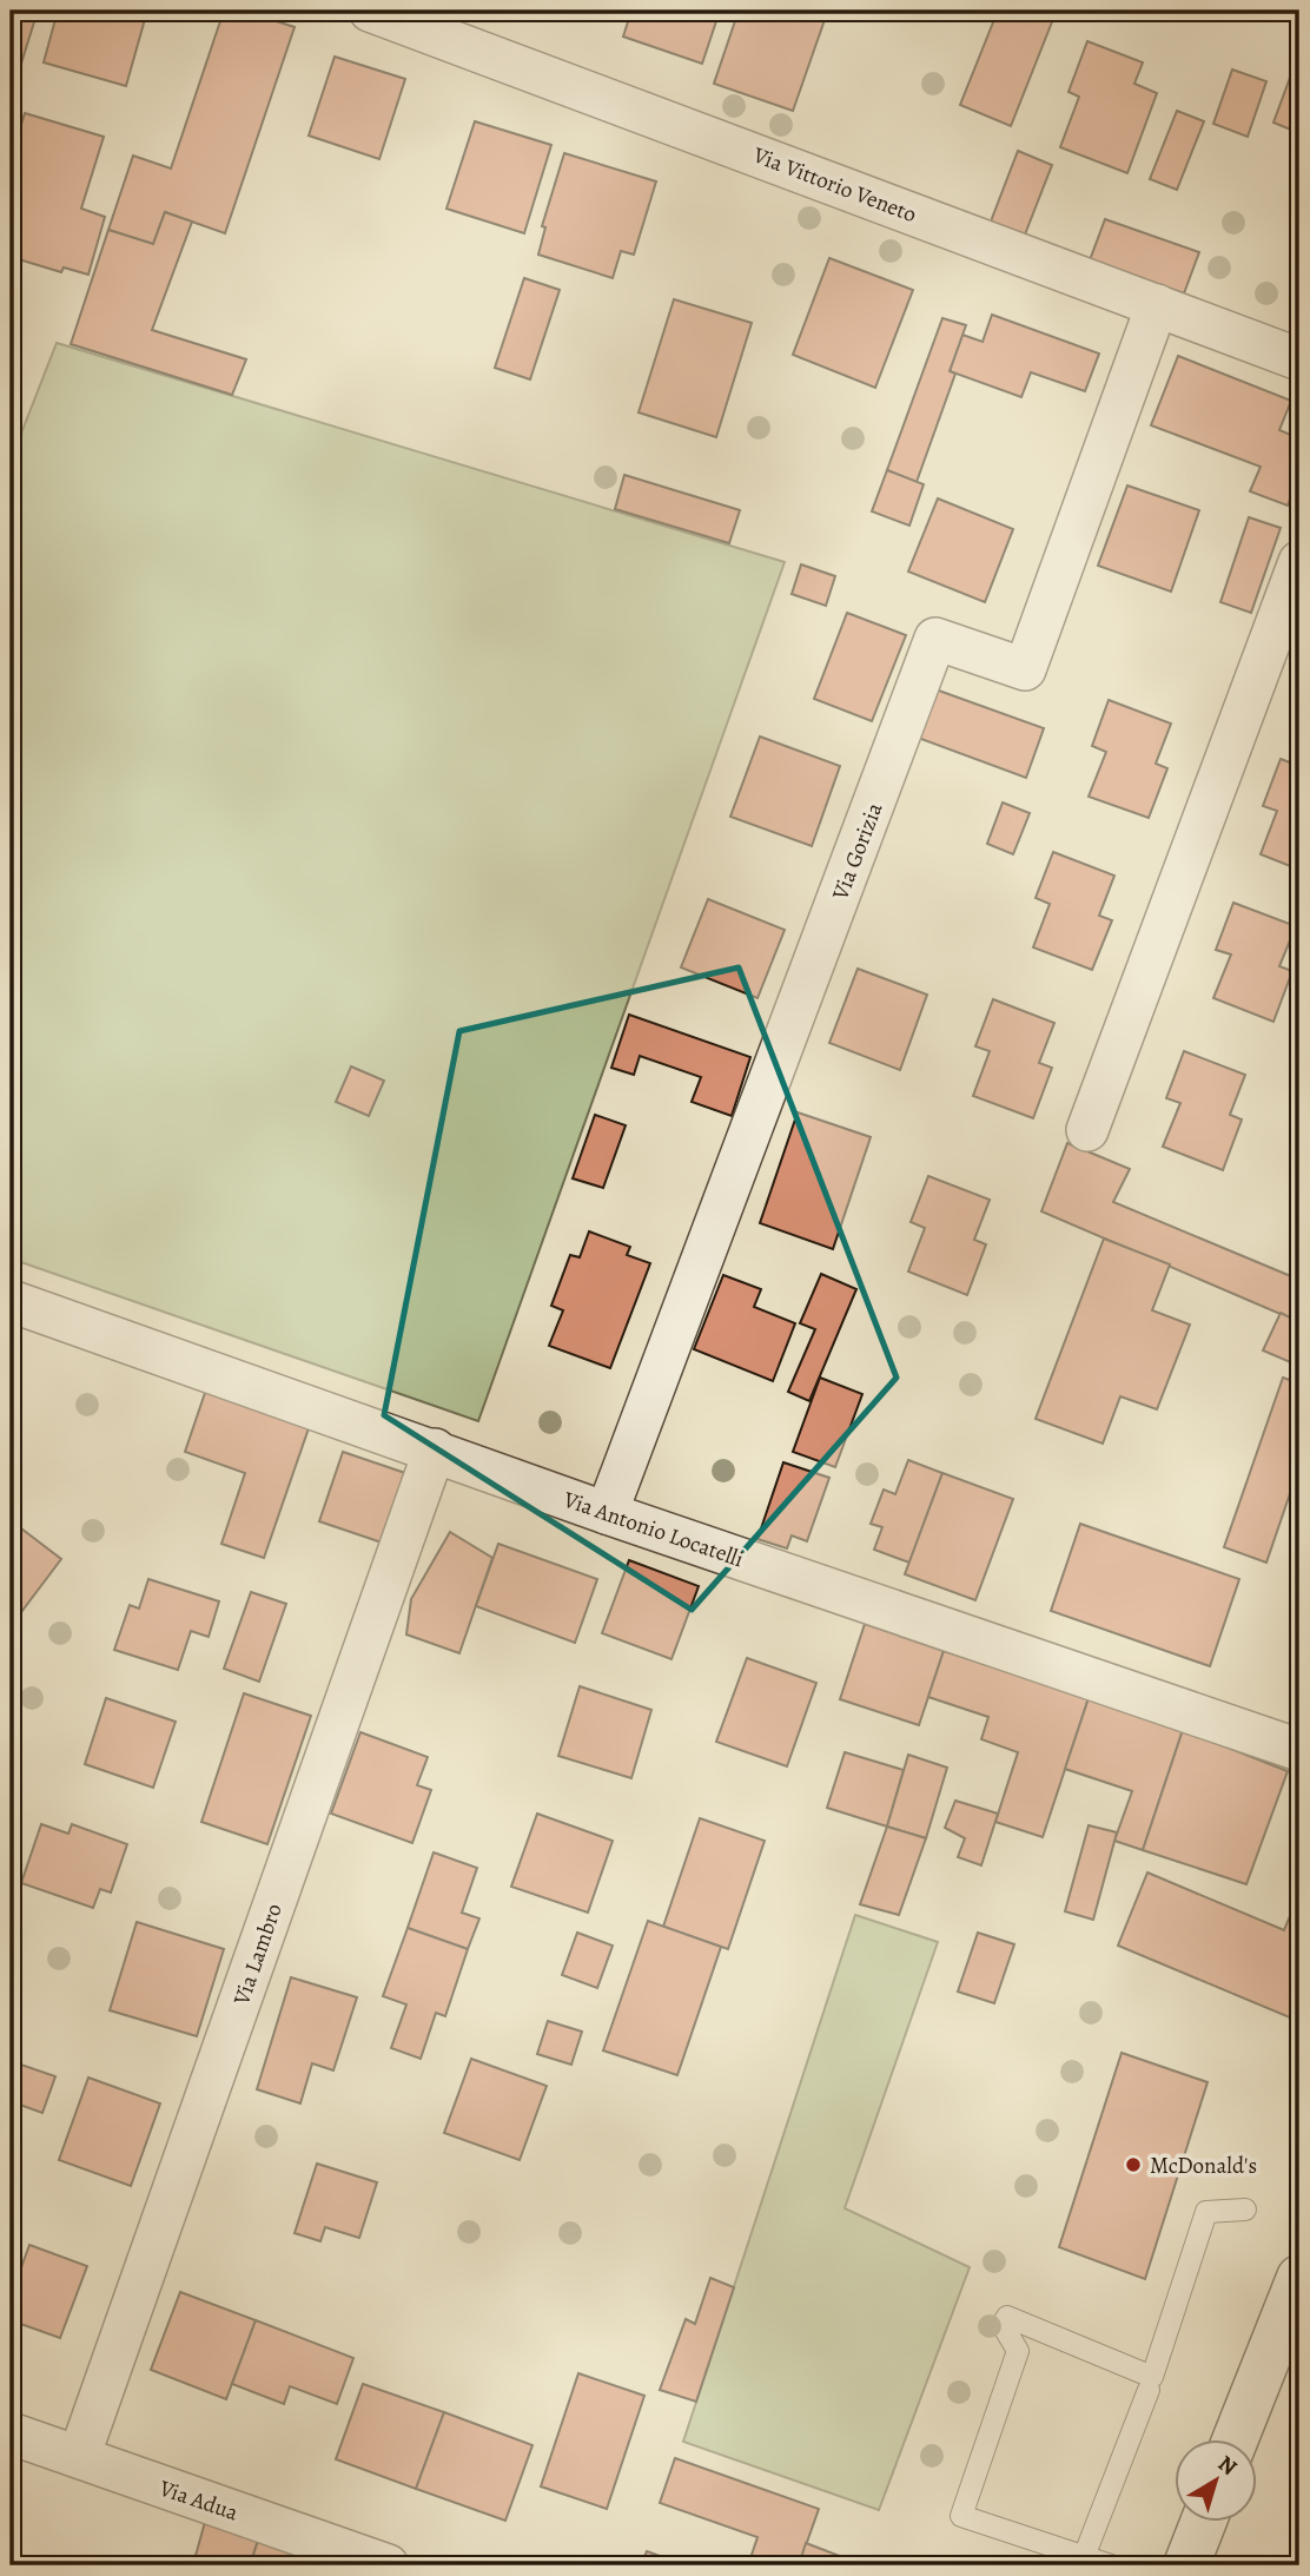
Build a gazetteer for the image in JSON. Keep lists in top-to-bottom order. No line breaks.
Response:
{"streets":{"street":["Via Vittorio Veneto","Via Gorizia","Via Antonio Locatelli","Via Lambro","Via Adua"]},"crossings":[["Via Vittorio Veneto","Via Gorizia"],["Via Gorizia","Via Antonio Locatelli"],["Via Antonio Locatelli","Via Lambro"],["Via Lambro","Via Adua"]],"places":["McDonald's"],"north":"top right"}
